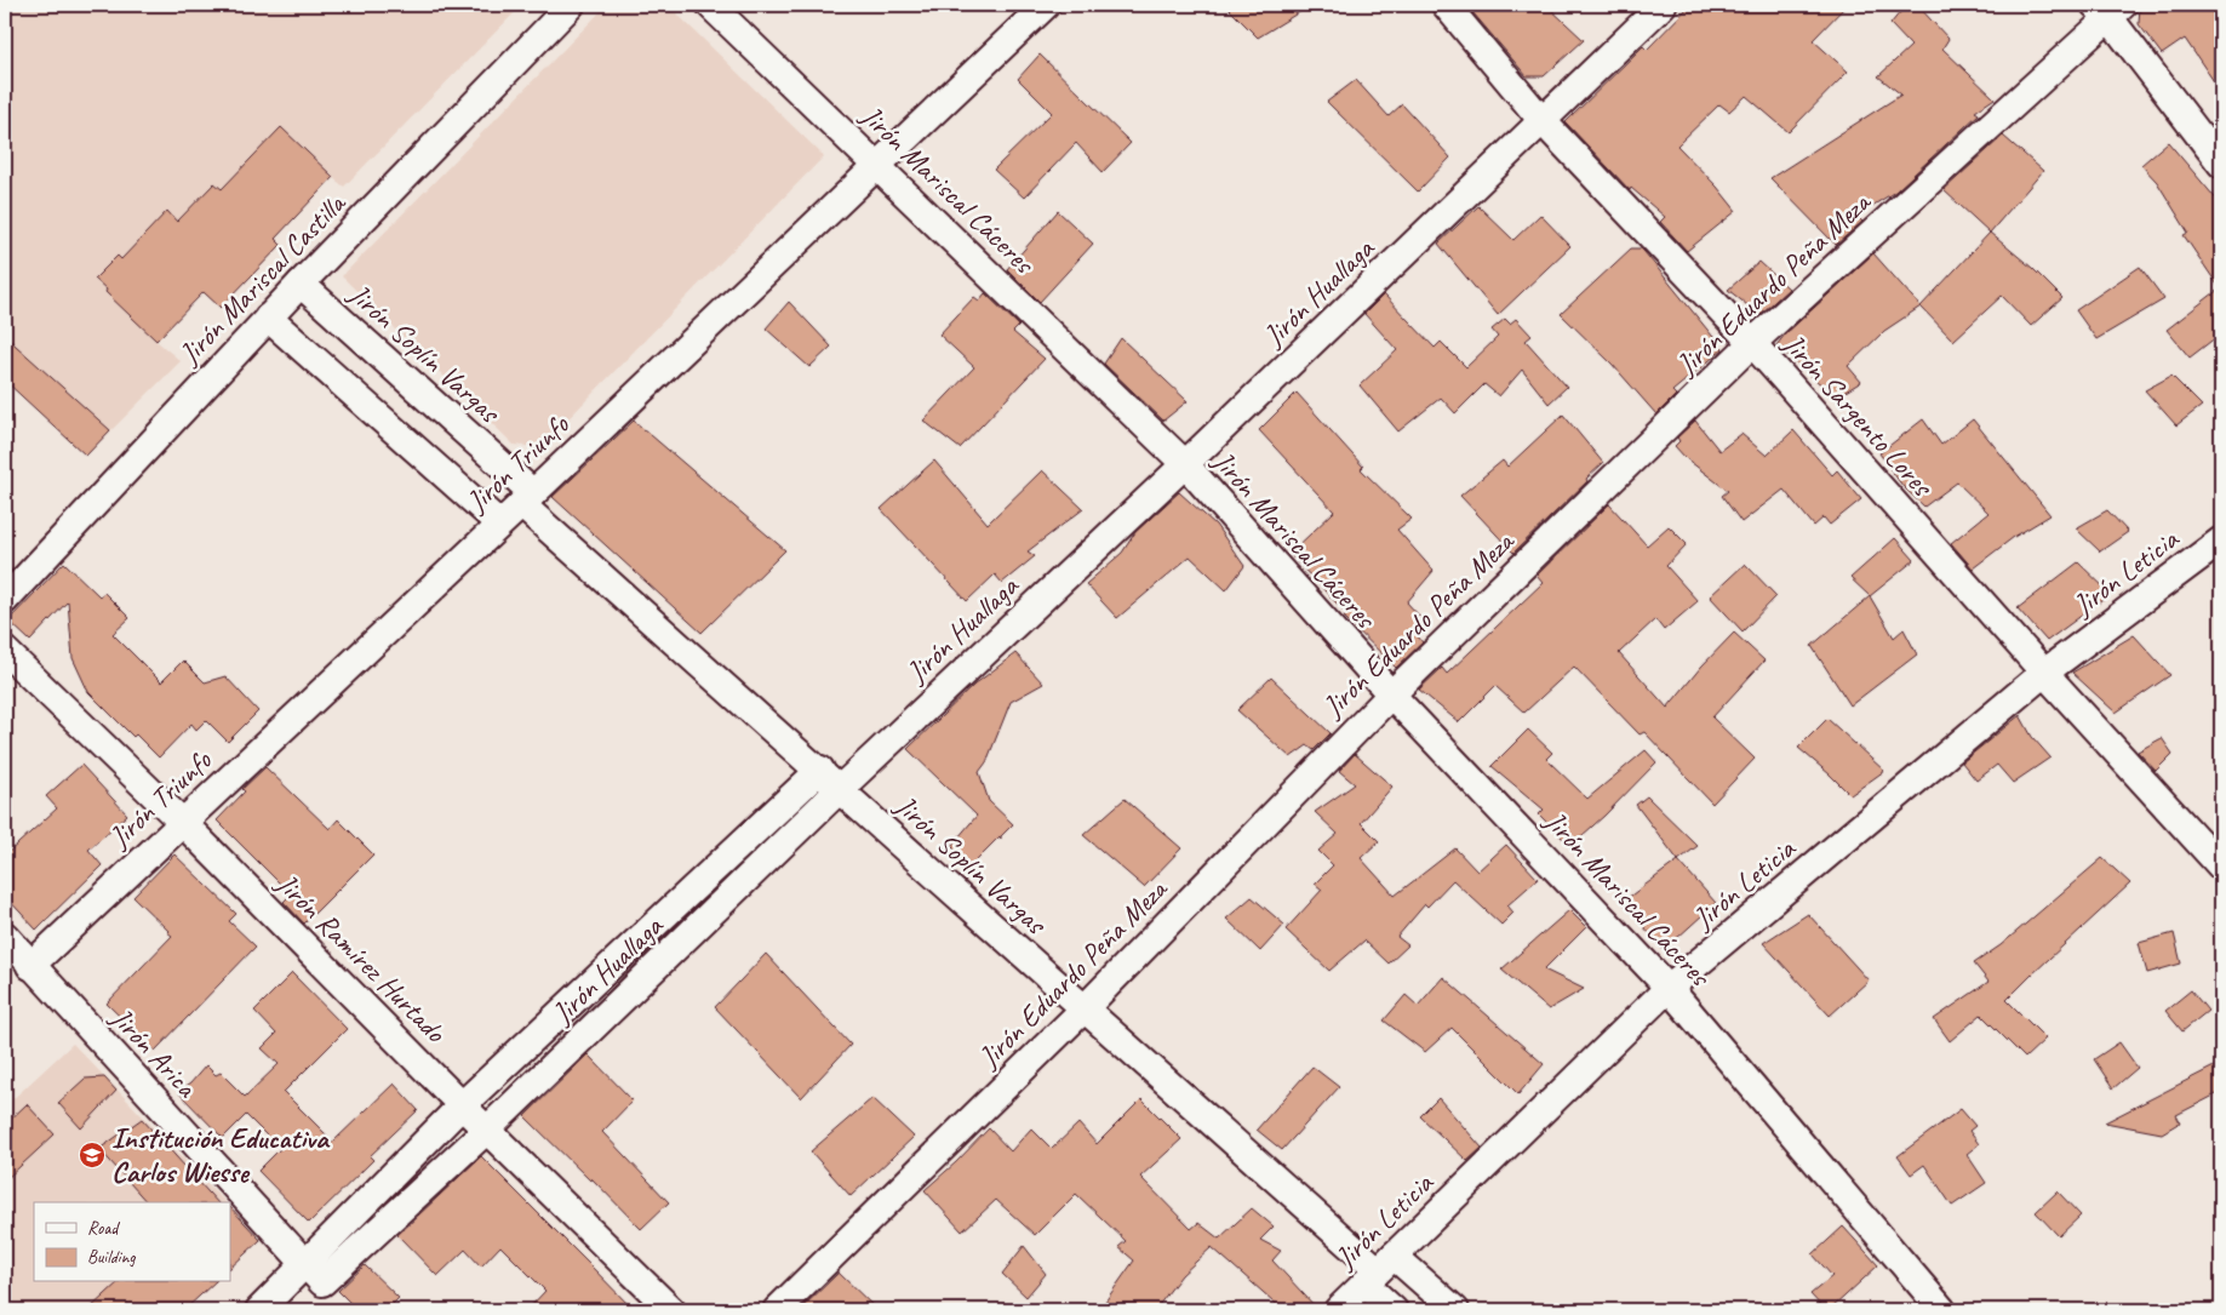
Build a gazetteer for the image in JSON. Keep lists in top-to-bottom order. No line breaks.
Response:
{"streets":{"street":["Jirón Mariscal Cáceres","Jirón Mariscal Castilla","Jirón Eduardo Peña Meza","Jirón Huallaga","Jirón Soplín Vargas","Jirón Sargento Lores","Jirón Triunfo","Jirón Leticia","Jirón Ramírez Hurtado","Jirón Arica"]},"crossings":[["Jirón Mariscal Cáceres","Jirón Eduardo Peña Meza"],["Jirón Mariscal Cáceres","Jirón Huallaga"],["Jirón Mariscal Cáceres","Jirón Triunfo"],["Jirón Mariscal Cáceres","Jirón Leticia"],["Jirón Mariscal Castilla","Jirón Soplín Vargas"],["Jirón Eduardo Peña Meza","Jirón Soplín Vargas"],["Jirón Eduardo Peña Meza","Jirón Sargento Lores"],["Jirón Huallaga","Jirón Soplín Vargas"],["Jirón Huallaga","Jirón Sargento Lores"],["Jirón Huallaga","Jirón Ramírez Hurtado"],["Jirón Huallaga","Jirón Arica"],["Jirón Soplín Vargas","Jirón Triunfo"],["Jirón Soplín Vargas","Jirón Leticia"],["Jirón Sargento Lores","Jirón Leticia"],["Jirón Triunfo","Jirón Ramírez Hurtado"],["Jirón Triunfo","Jirón Arica"]],"places":{"school or university":["Institución Educativa Carlos Wiesse"]},"legend":["Road","Building"]}
